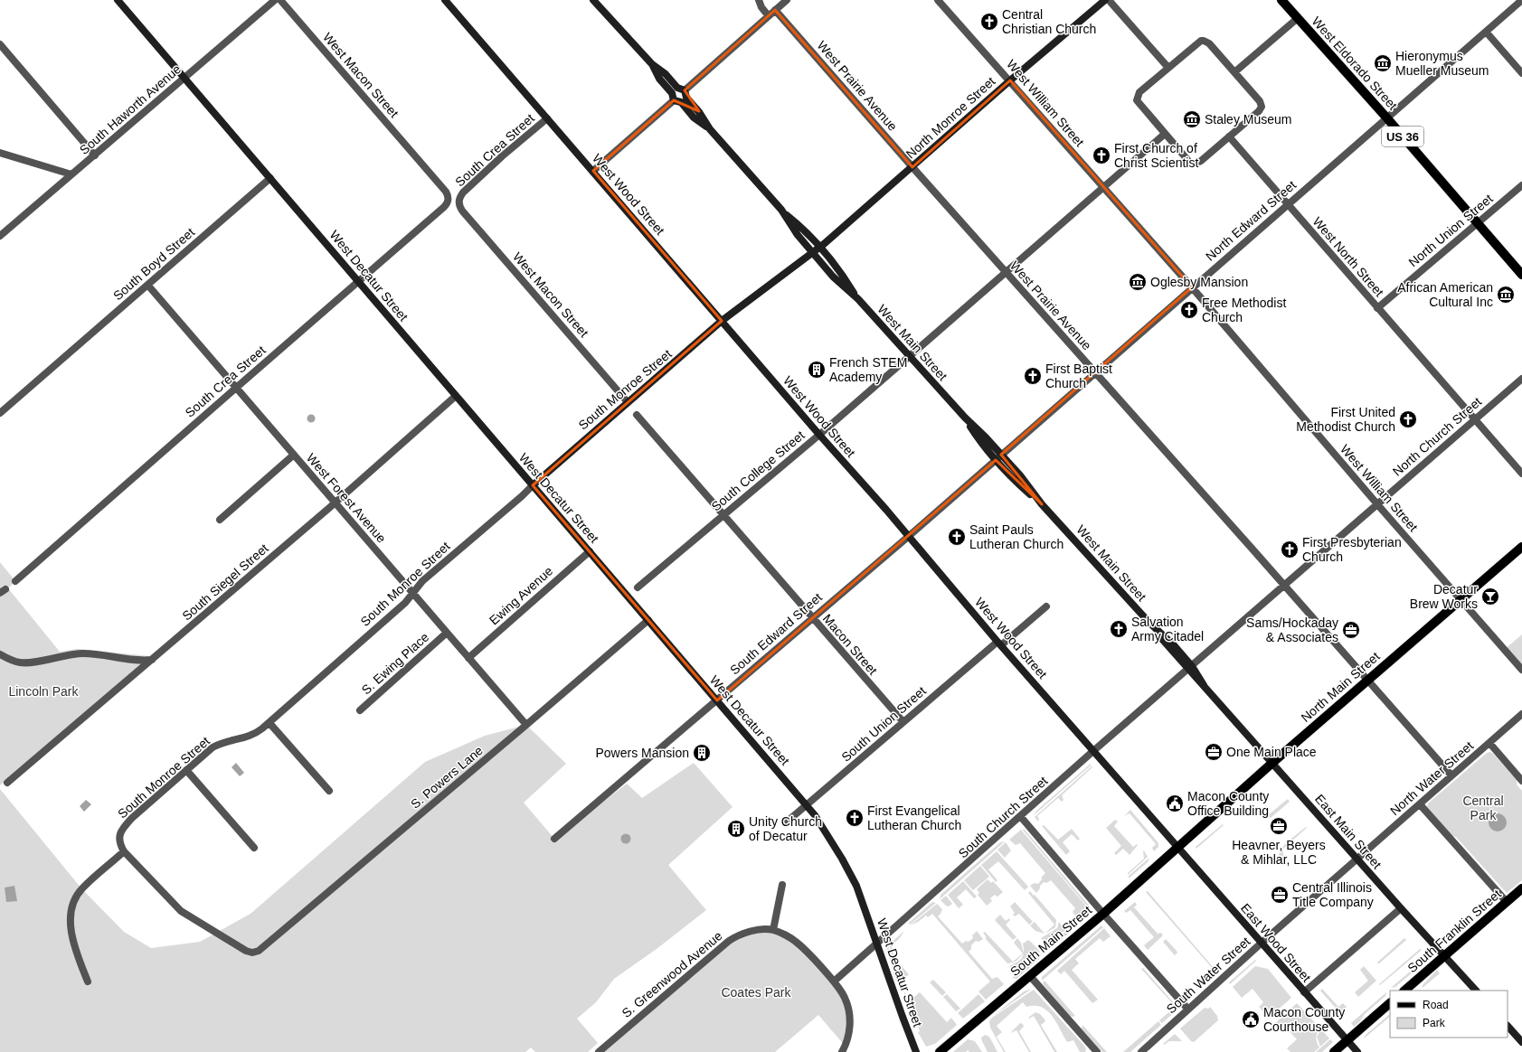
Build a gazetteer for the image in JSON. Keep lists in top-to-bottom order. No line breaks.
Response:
{"streets":{"main road":["West Eldorado Street","US 36","North Main Street","South Franklin Street","South Main Street"],"street":["West Macon Street","West Prairie Avenue","West William Street","South Haworth Avenue","North Monroe Street","South Crea Street","West Wood Street","North Edward Street","North Union Street","West North Street","South Boyd Street","West Decatur Street","West Main Street","South Monroe Street","North Church Street","South College Street","West Forest Avenue","South Siegel Street","Ewing Avenue","South Edward Street","Macon Street","S. Ewing Place","South Union Street","S. Powers Lane","North Water Street","South Church Street","East Main Street","East Wood Street","S. Greenwood Avenue","South Water Street"]},"crossings":[["West Eldorado Street","North Edward Street"],["West Eldorado Street","North Union Street"],["West Macon Street","South Crea Street"],["West Macon Street","South Monroe Street"],["West Prairie Avenue","North Monroe Street"],["West Prairie Avenue","North Edward Street"],["West Prairie Avenue","North Church Street"],["West Prairie Avenue","South College Street"],["West Prairie Avenue","North Main Street"],["West Prairie Avenue","North Water Street"],["West William Street","North Monroe Street"],["West William Street","North Edward Street"],["West William Street","North Church Street"],["West William Street","South College Street"],["West William Street","North Main Street"],["South Haworth Avenue","West Decatur Street"],["North Monroe Street","West Main Street"],["North Monroe Street","South Monroe Street"],["South Crea Street","West Wood Street"],["South Crea Street","West Decatur Street"],["South Crea Street","West Forest Avenue"],["West Wood Street","South Monroe Street"],["West Wood Street","South College Street"],["West Wood Street","South Edward Street"],["West Wood Street","North Main Street"],["West Wood Street","South Union Street"],["West Wood Street","South Church Street"],["West Wood Street","South Main Street"],["West Wood Street","East Wood Street"],["North Edward Street","West North Street"],["North Edward Street","West Main Street"],["North Edward Street","South Edward Street"],["North Union Street","West North Street"],["West North Street","North Church Street"],["South Boyd Street","West Decatur Street"],["South Boyd Street","West Forest Avenue"],["West Decatur Street","South Monroe Street"],["West Decatur Street","South Siegel Street"],["West Decatur Street","Ewing Avenue"],["West Decatur Street","South Edward Street"],["West Decatur Street","South Union Street"],["West Decatur Street","S. Powers Lane"],["West Decatur Street","South Church Street"],["West Main Street","South Monroe Street"],["West Main Street","North Church Street"],["West Main Street","South College Street"],["West Main Street","South Edward Street"],["West Main Street","South Church Street"],["West Main Street","East Main Street"],["South Monroe Street","West Forest Avenue"],["South Monroe Street","S. Powers Lane"],["North Church Street","South Church Street"],["South College Street","Macon Street"],["West Forest Avenue","South Siegel Street"],["West Forest Avenue","Ewing Avenue"],["West Forest Avenue","S. Ewing Place"],["West Forest Avenue","S. Powers Lane"],["South Edward Street","Macon Street"],["Macon Street","South Union Street"],["North Main Street","East Main Street"],["North Main Street","South Main Street"],["North Main Street","East Wood Street"],["North Water Street","East Main Street"],["North Water Street","South Water Street"],["South Church Street","S. Greenwood Avenue"],["East Main Street","South Franklin Street"],["East Main Street","South Water Street"],["South Main Street","East Wood Street"],["East Wood Street","South Water Street"]],"parks":["Lincoln Park","Central Park","Coates Park"],"places":{"church":["Central Christian Church","First Church of Christ Scientist","Free Methodist Church","First Baptist Church","First United Methodist Church","Saint Pauls Lutheran Church","First Presbyterian Church","Salvation Army Citadel","First Evangelical Lutheran Church"],"museum":["Hieronymus Mueller Museum","Staley Museum","Oglesby Mansion","African American Cultural Inc"],"building":["French STEM Academy","Powers Mansion","Unity Church of Decatur"],"bar":["Decatur Brew Works"],"office":["Sams/Hockaday & Associates","One Main Place","Heavner, Beyers & Mihlar, LLC","Central Illinois Title Company"],"public building":["Macon County Office Building","Macon County Courthouse"]},"legend":["Road","Park"]}
